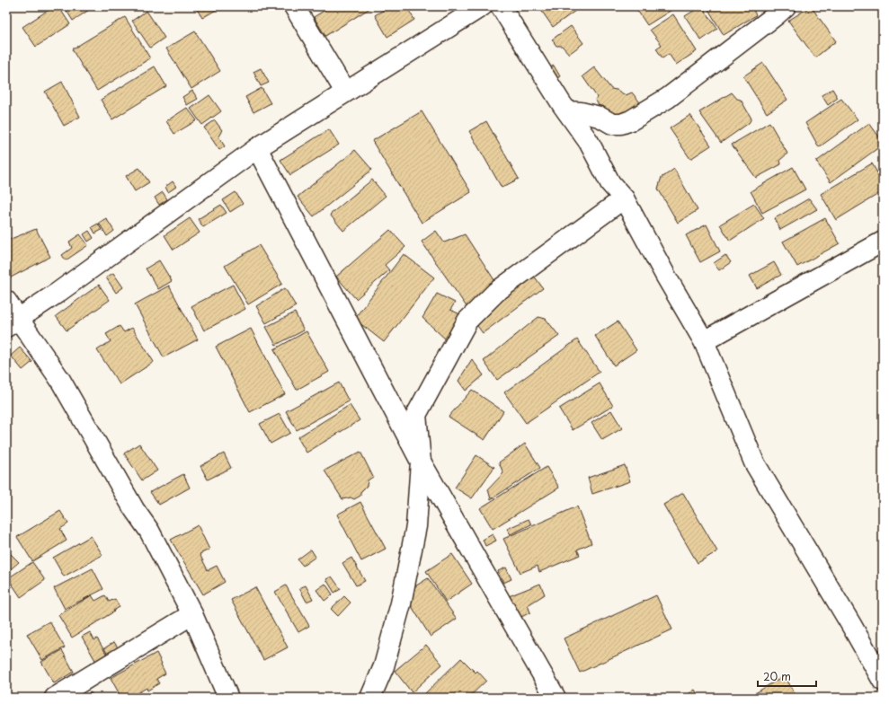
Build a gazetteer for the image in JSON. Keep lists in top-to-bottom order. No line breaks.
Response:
{"scale_bar":"20 m"}
